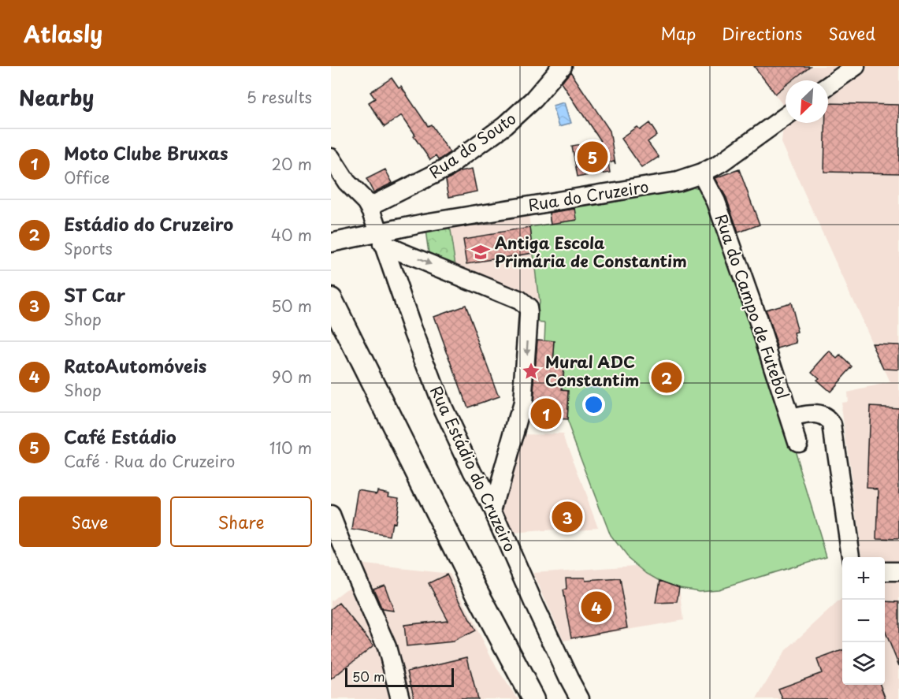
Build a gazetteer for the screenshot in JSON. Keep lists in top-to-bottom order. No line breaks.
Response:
{"streets":{"street":["Rua do Souto","Rua do Cruzeiro","Rua do Campo de Futebol","Rua Estádio do Cruzeiro"]},"crossings":[["Rua do Souto","Rua Estádio do Cruzeiro"],["Rua do Cruzeiro","Rua do Campo de Futebol"],["Rua do Cruzeiro","Rua Estádio do Cruzeiro"]],"places":{"school or university":["Antiga Escola Primária de Constantim"],"place":["Mural ADC Constantim"]},"scale_bar":"50 m","north":"bottom left","page":{"header":"Atlasly","nav":["Map","Directions","Saved"],"heading":["Nearby","5 results"],"list":[{"mark":"1","name":"Moto Clube Bruxas","note":"Office","value":"20 m"},{"mark":"2","name":"Estádio do Cruzeiro","note":"Sports","value":"40 m"},{"mark":"3","name":"ST Car","note":"Shop","value":"50 m"},{"mark":"4","name":"RatoAutomóveis","note":"Shop","value":"90 m"},{"mark":"5","name":"Café Estádio","note":"Café · Rua do Cruzeiro","value":"110 m"}],"pins":["5","2","1","3","4"],"buttons":["Save","Share"],"map_buttons":["+","−"],"scale":"50 m"}}
